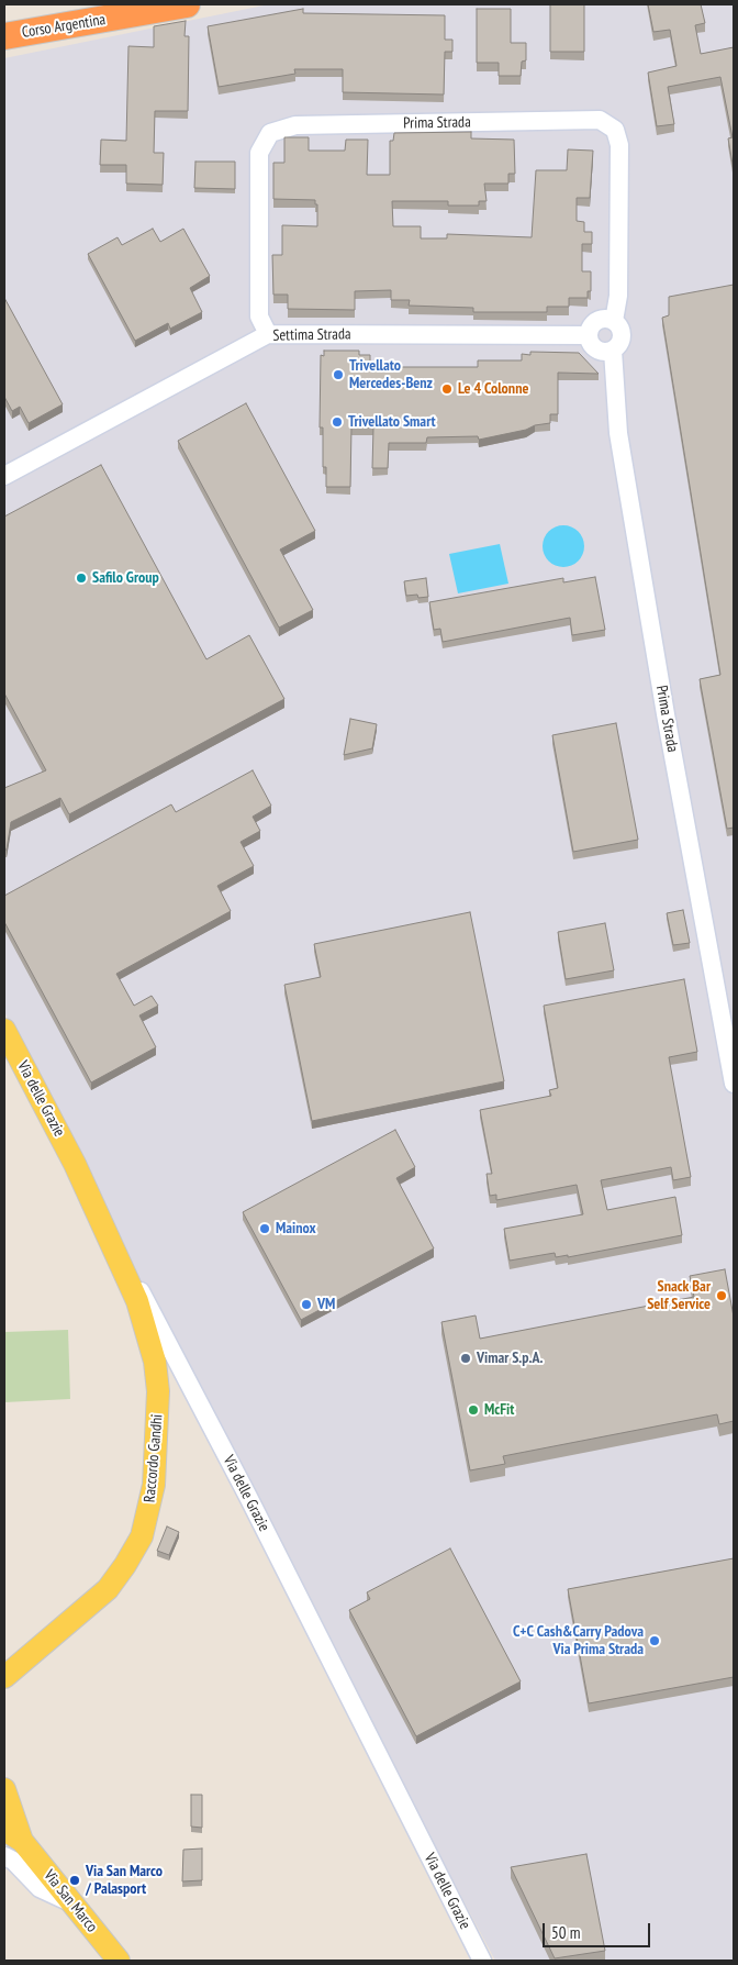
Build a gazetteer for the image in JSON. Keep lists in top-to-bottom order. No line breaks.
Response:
{"streets":{"highway":["Corso Argentina"],"main road":["Via delle Grazie","Raccordo Gandhi","Via San Marco"],"street":["Prima Strada","Settima Strada"]},"crossings":[["Prima Strada","Settima Strada"],["Via delle Grazie","Raccordo Gandhi"]],"places":["Trivellato Mercedes-Benz","Le 4 Colonne","Trivellato Smart","Safilo Group","Mainox","Snack Bar Self Service","VM","Vimar S.p.A.","McFit","C+C Cash&Carry Padova Via Prima Strada","Via San Marco / Palasport"],"scale_bar":"50 m"}
